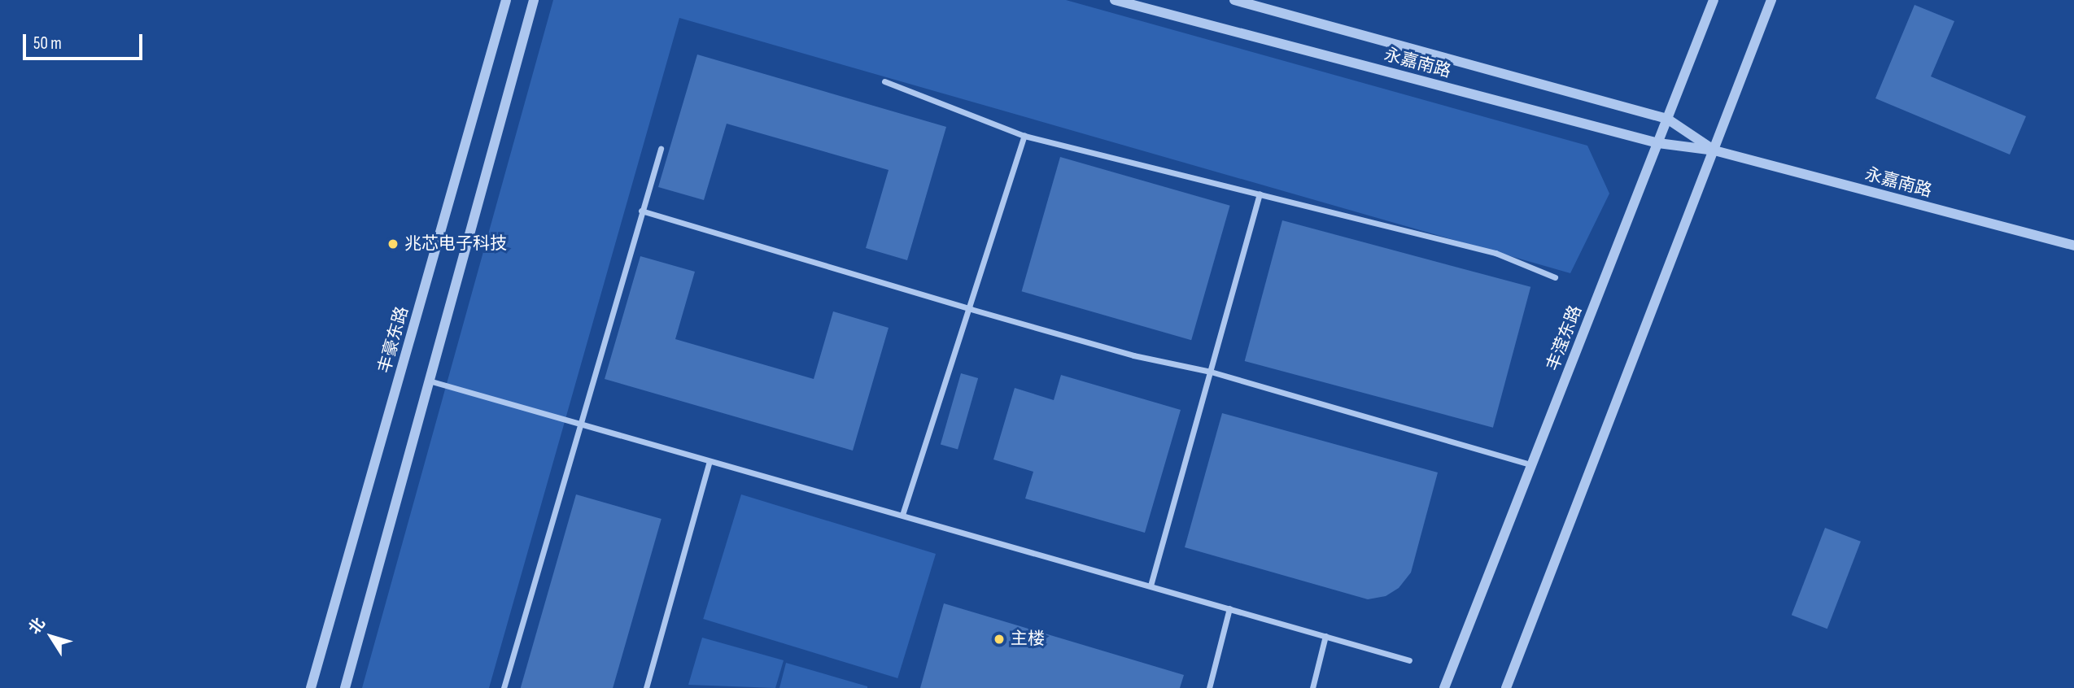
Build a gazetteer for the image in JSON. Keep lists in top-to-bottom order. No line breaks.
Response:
{"streets":{"street":["永嘉南路","丰滢东路","丰豪东路"]},"crossings":[["永嘉南路","丰滢东路"]],"places":["兆芯电子科技","主楼"],"scale_bar":"50 m","north":"top left"}
